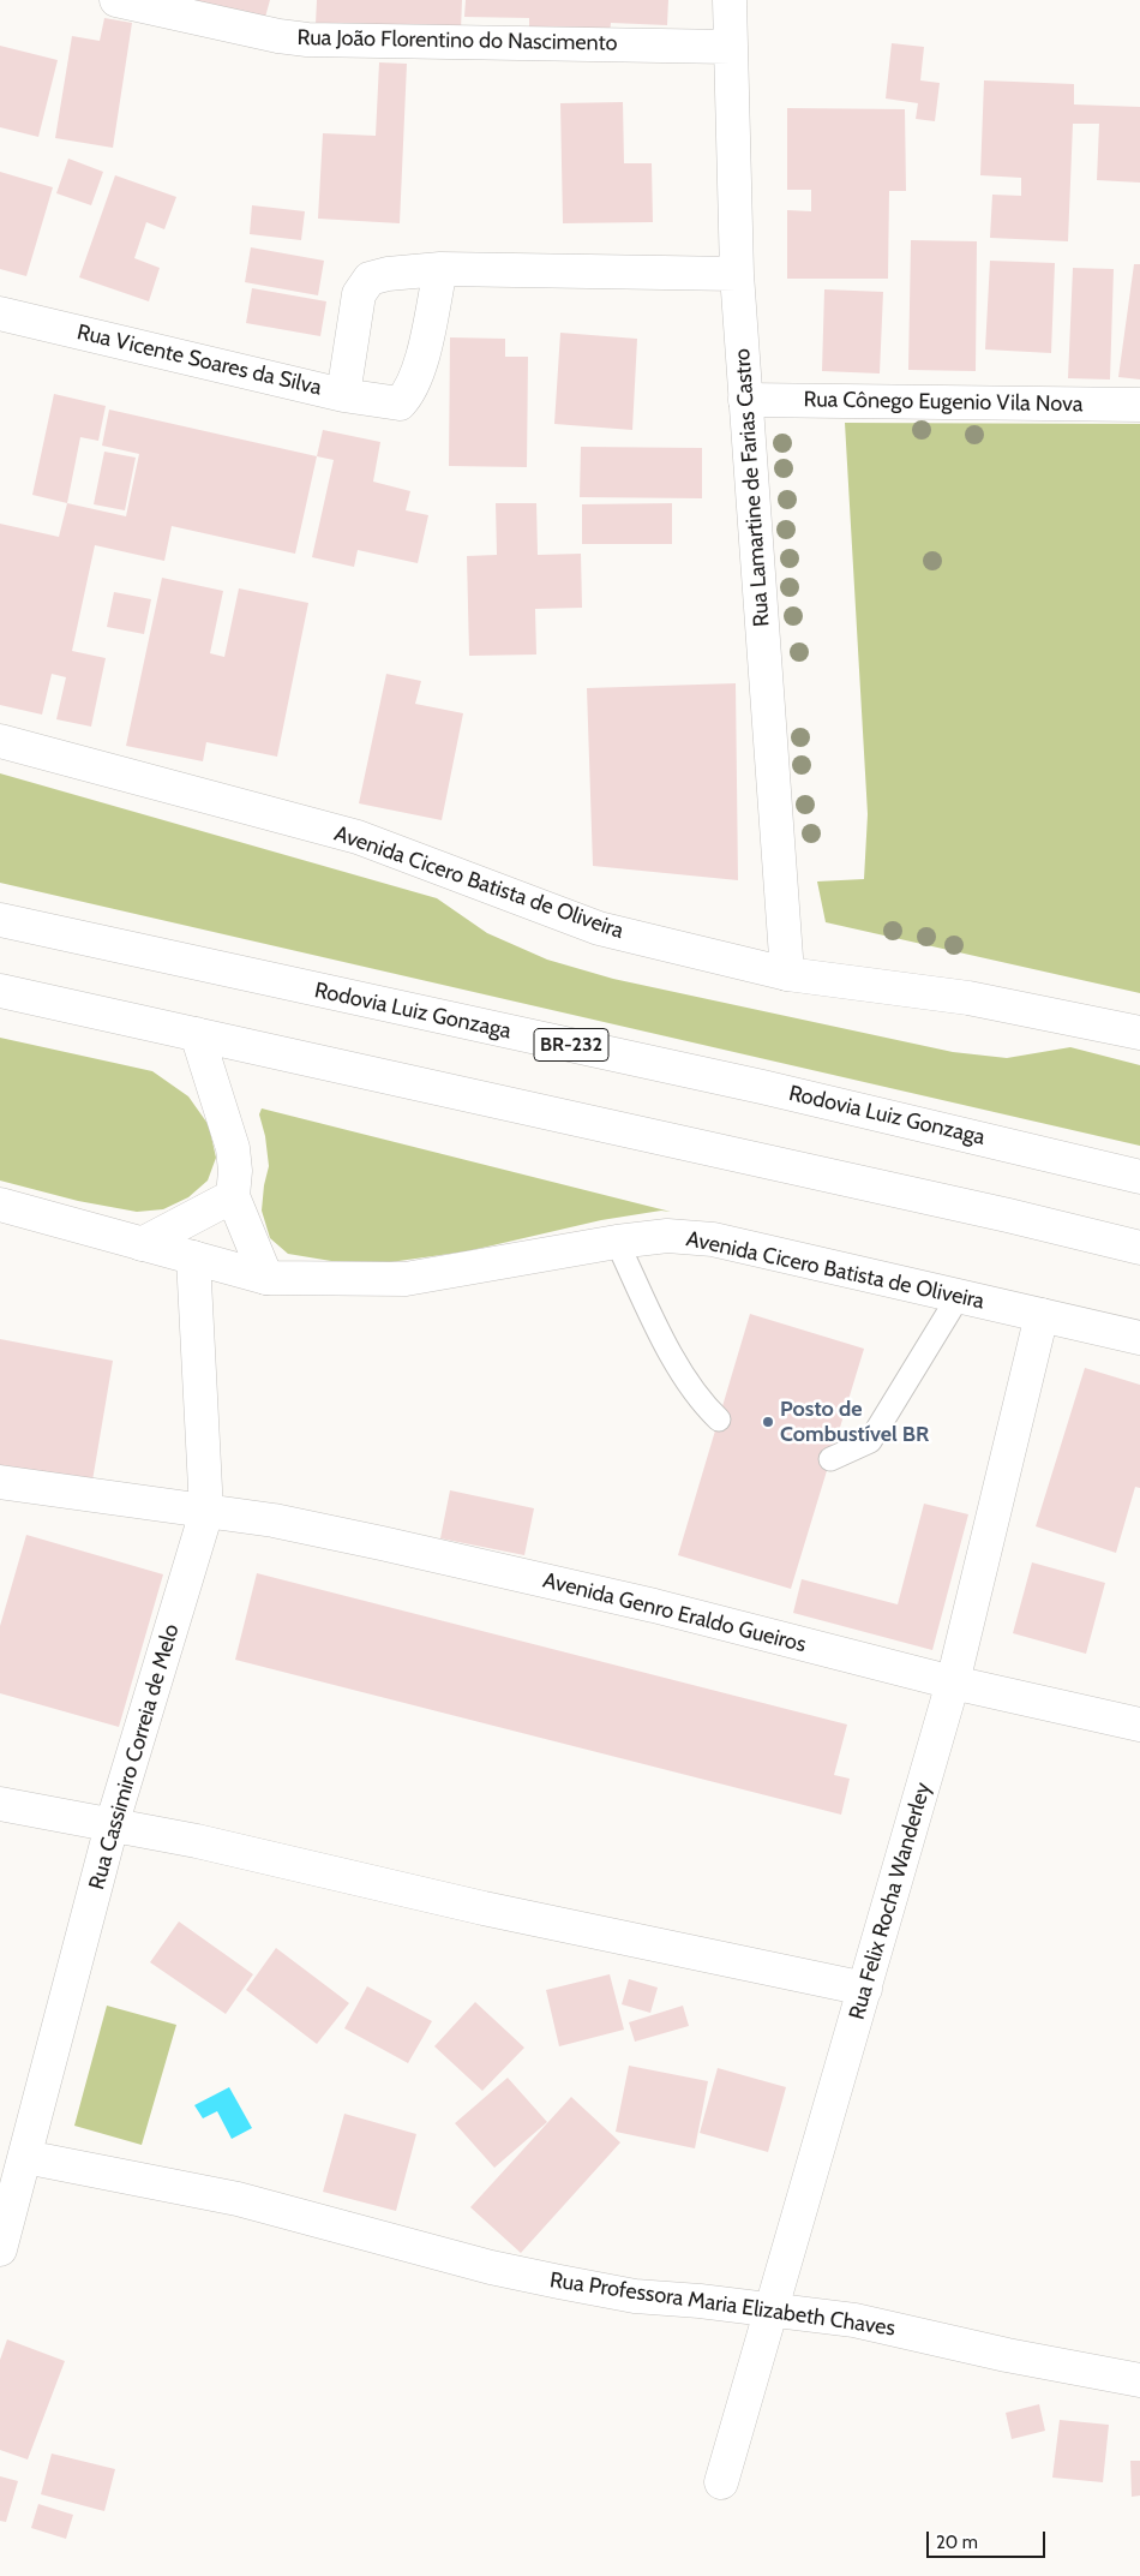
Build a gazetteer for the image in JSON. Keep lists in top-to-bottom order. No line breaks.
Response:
{"streets":{"main road":["Rua João Florentino do Nascimento","Rua Vicente Soares da Silva","Rua Cônego Eugenio Vila Nova","Rua Lamartine de Farias Castro","Avenida Cicero Batista de Oliveira","Rodovia Luiz Gonzaga","BR-232","Avenida Genro Eraldo Gueiros","Rua Cassimiro Correia de Melo","Rua Felix Rocha Wanderley","Rua Professora Maria Elizabeth Chaves"]},"crossings":[["Rua João Florentino do Nascimento","Rua Lamartine de Farias Castro"],["Rua Vicente Soares da Silva","Rua Lamartine de Farias Castro"],["Rua Cônego Eugenio Vila Nova","Rua Lamartine de Farias Castro"],["Rua Lamartine de Farias Castro","Avenida Cicero Batista de Oliveira"],["Avenida Cicero Batista de Oliveira","Rua Cassimiro Correia de Melo"],["Avenida Cicero Batista de Oliveira","Rua Felix Rocha Wanderley"],["Avenida Genro Eraldo Gueiros","Rua Cassimiro Correia de Melo"],["Avenida Genro Eraldo Gueiros","Rua Felix Rocha Wanderley"],["Rua Cassimiro Correia de Melo","Rua Professora Maria Elizabeth Chaves"],["Rua Felix Rocha Wanderley","Rua Professora Maria Elizabeth Chaves"]],"places":["Posto de Combustível BR"],"scale_bar":"20 m"}
